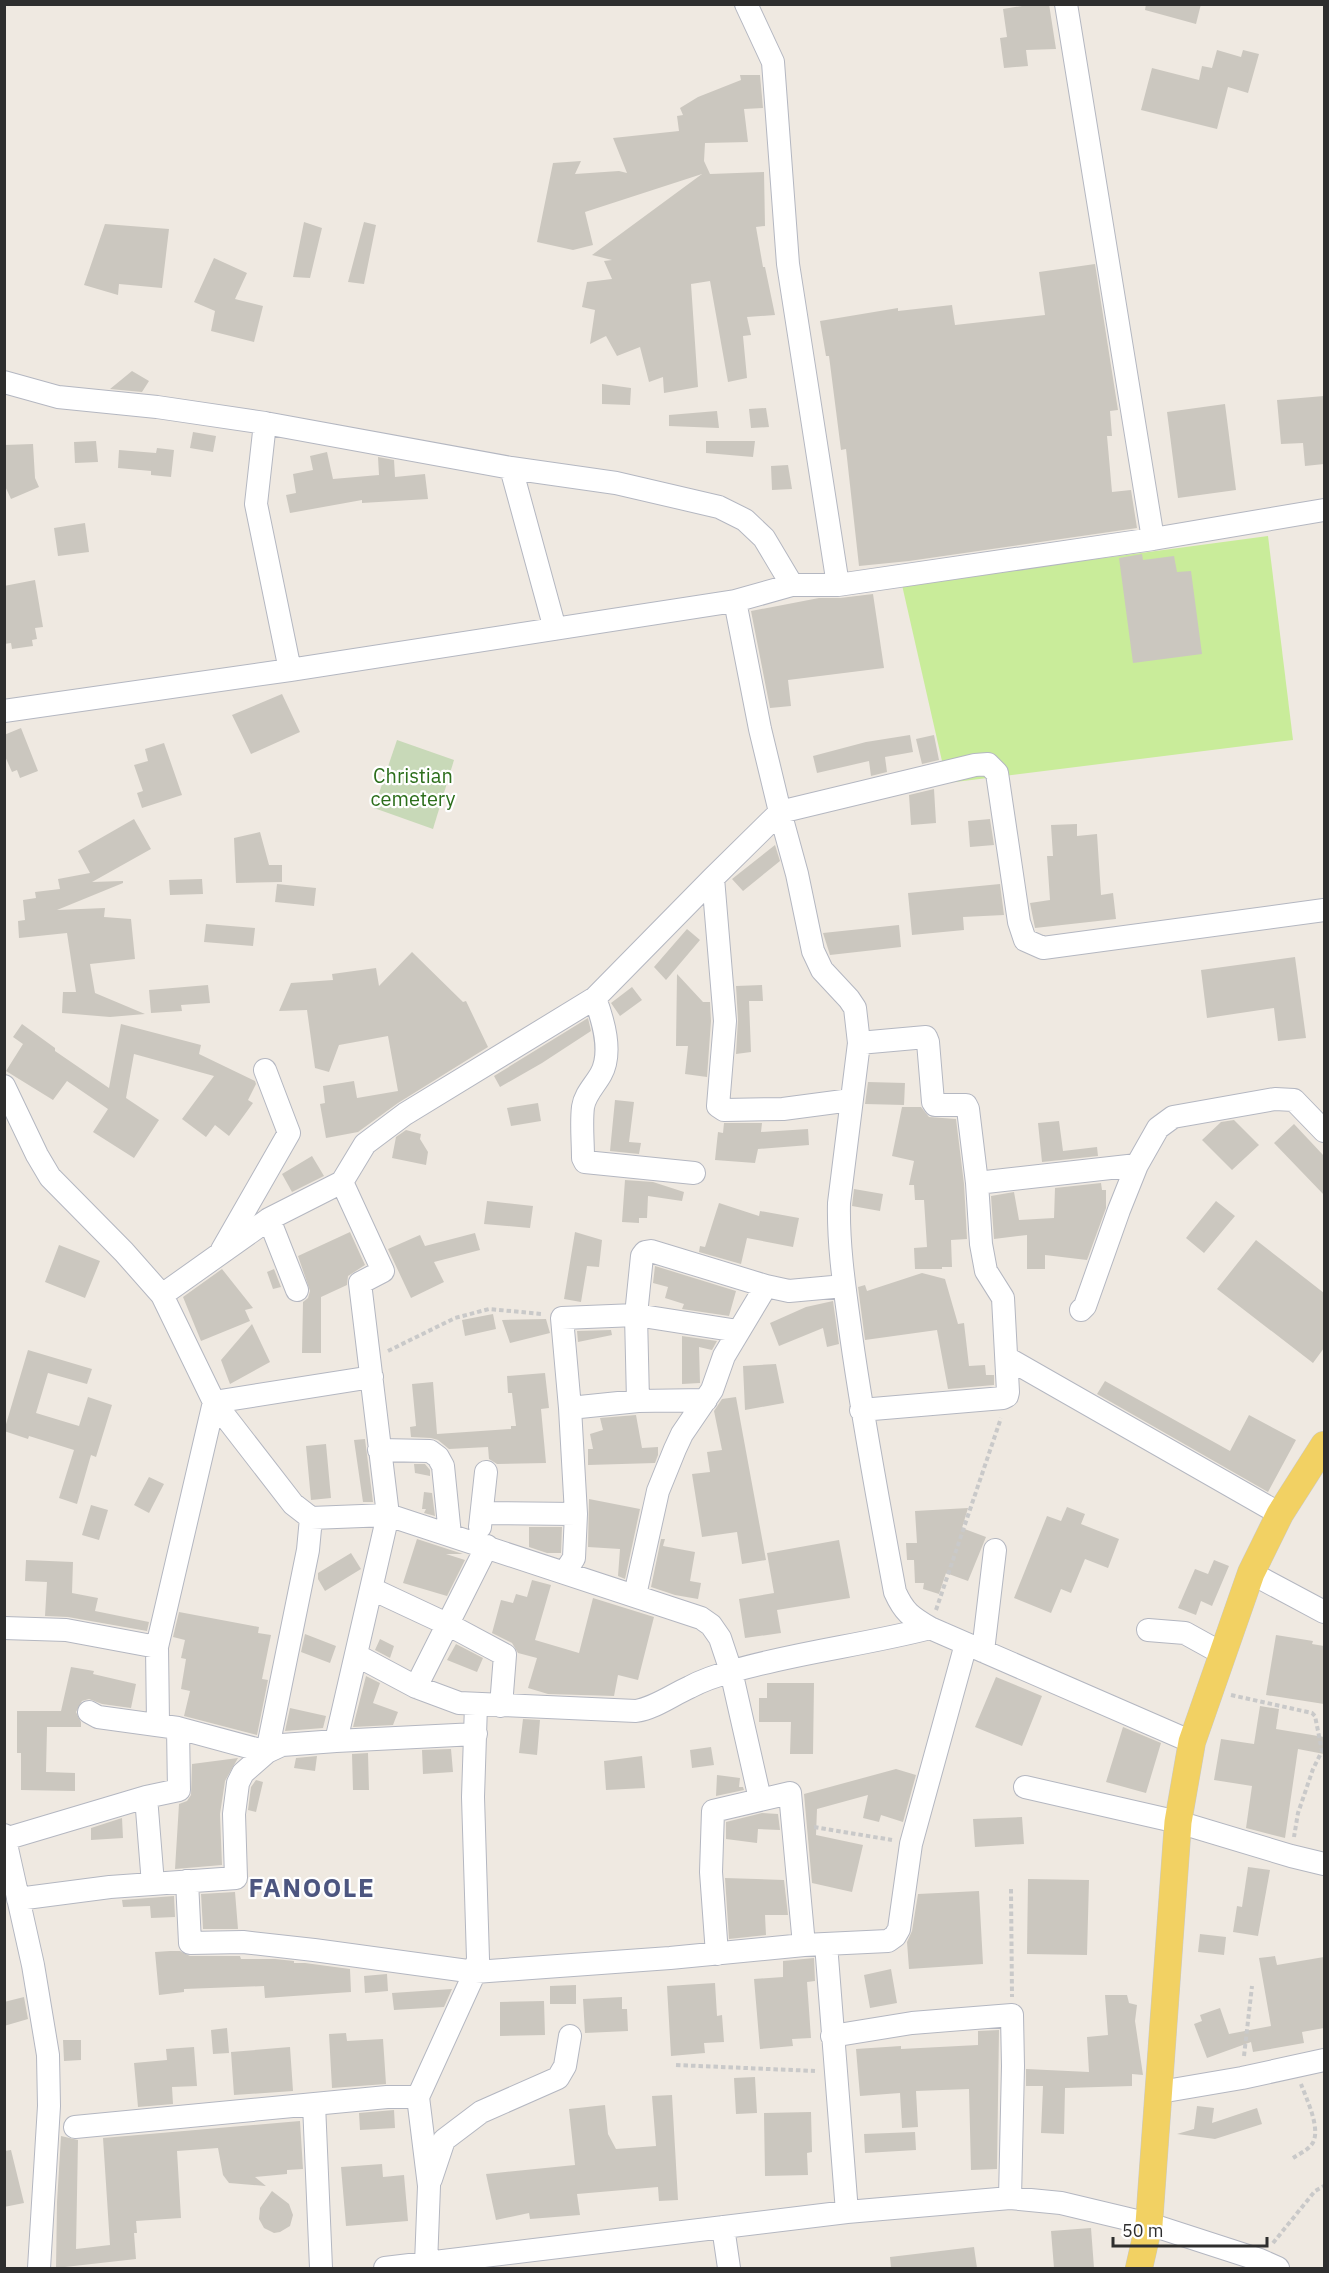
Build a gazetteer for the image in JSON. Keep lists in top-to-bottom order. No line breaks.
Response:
{"districts":["FANOOLE"],"parks":["Christian cemetery"],"scale_bar":"50 m"}
